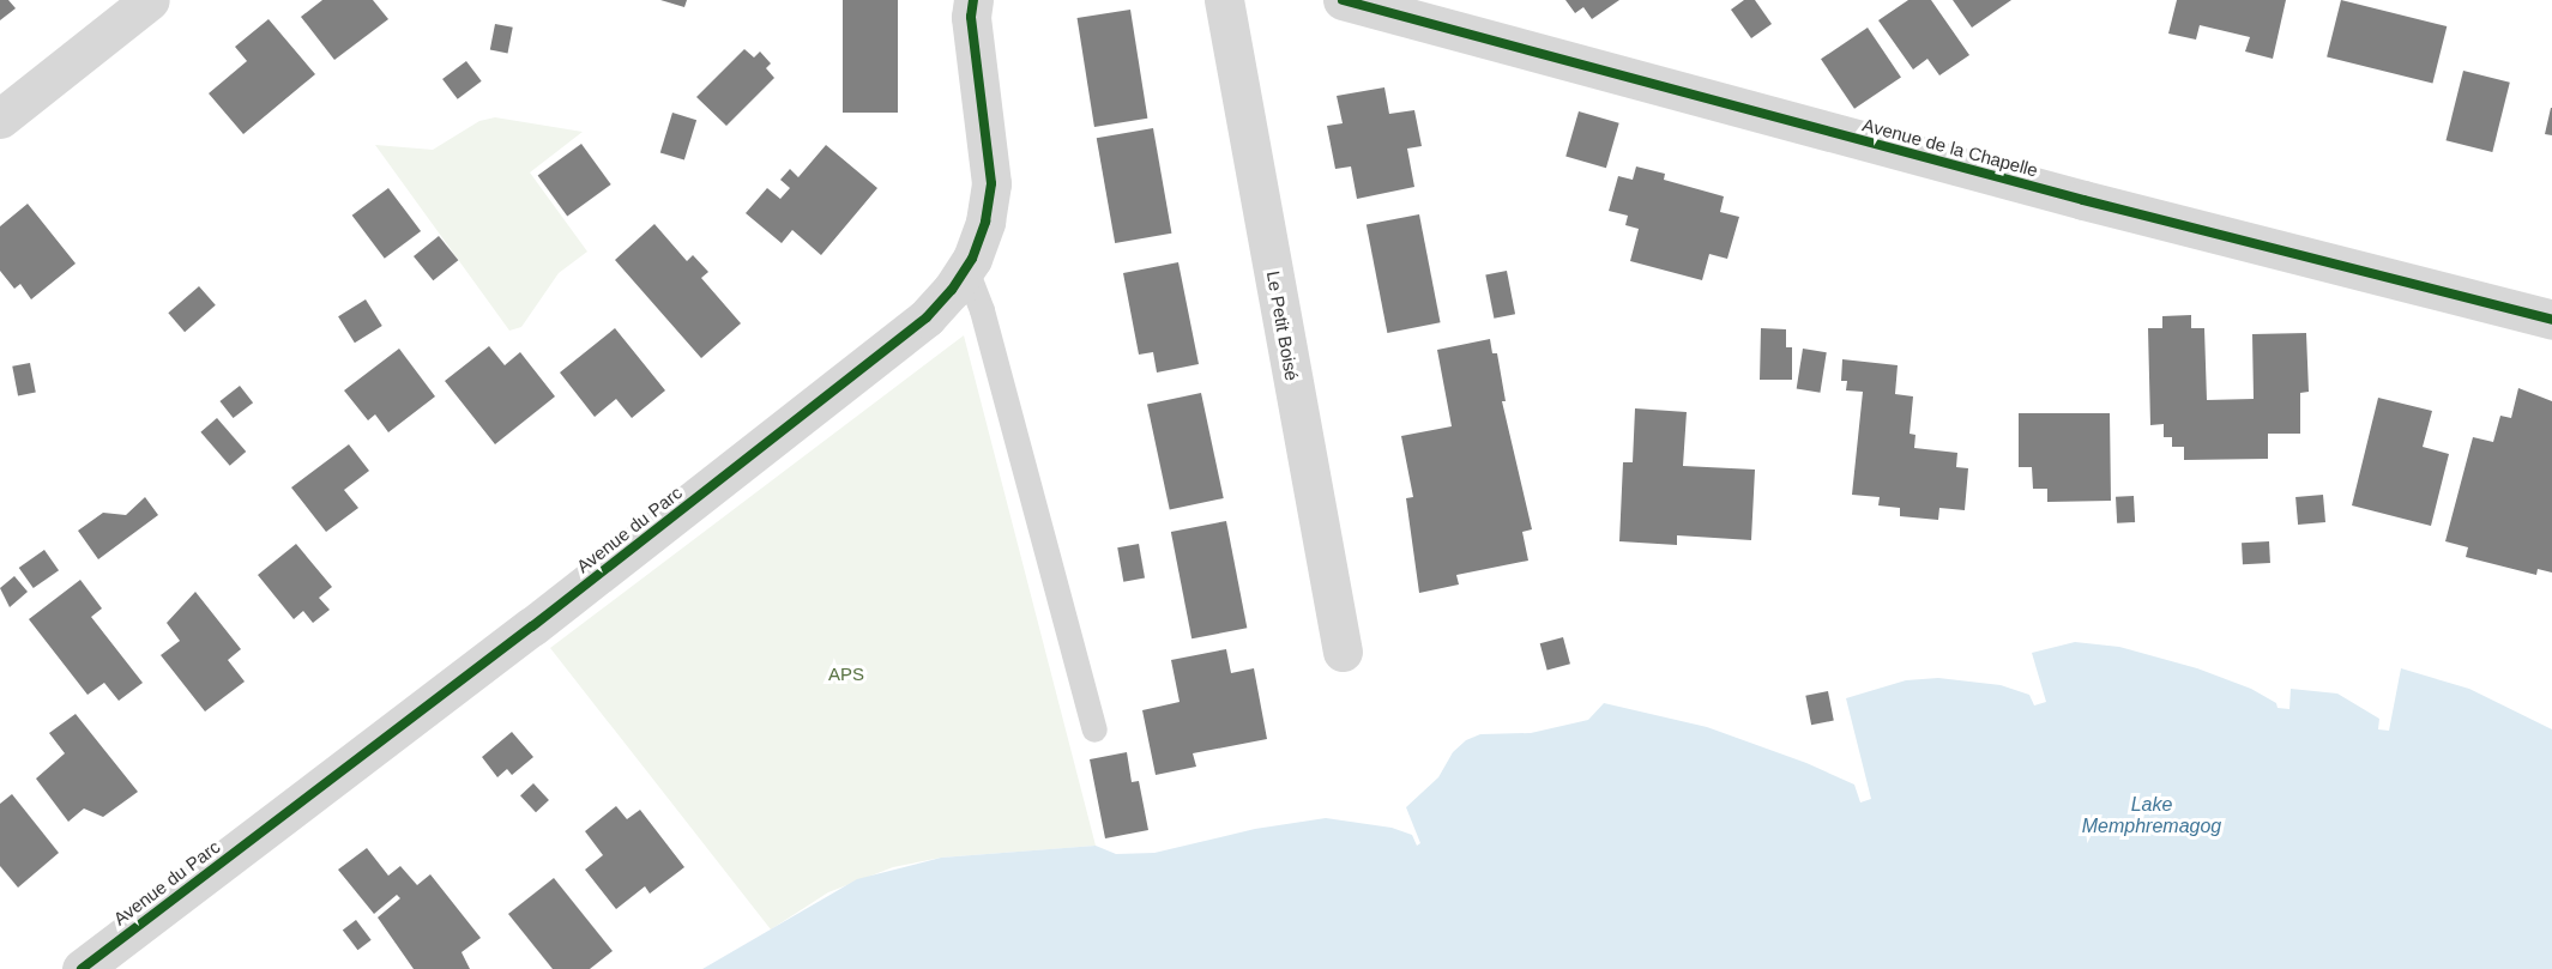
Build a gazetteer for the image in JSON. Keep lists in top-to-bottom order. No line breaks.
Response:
{"streets":{"street":["Avenue de la Chapelle","Le Petit Boisé","Avenue du Parc"]},"water":["Lake Memphremagog"],"parks":["APS"]}
